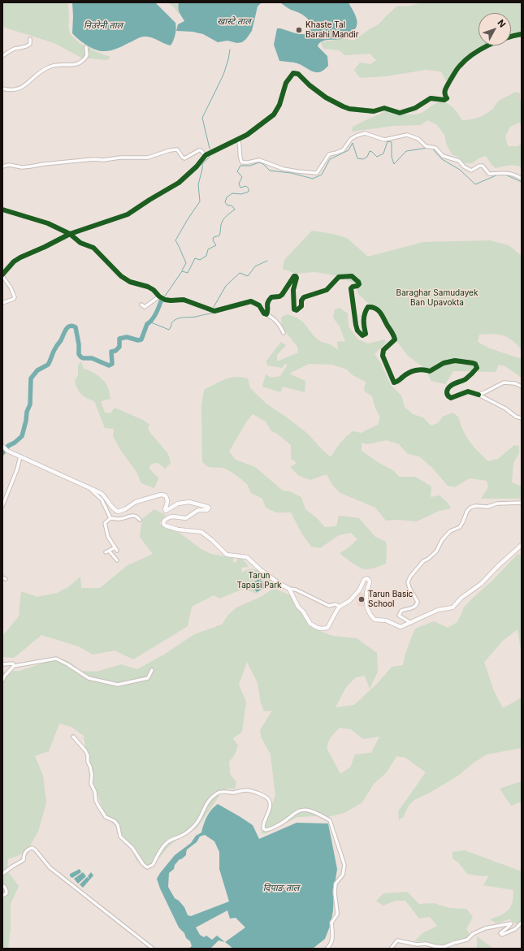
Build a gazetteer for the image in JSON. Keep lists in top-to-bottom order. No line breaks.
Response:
{"water":["खास्टे ताल","निउरेनी ताल","दिपाङ ताल"],"parks":["Baraghar Samudayek Ban Upavokta","Tarun Tapasi Park"],"places":["Khaste Tal Barahi Mandir","Tarun Basic School"],"north":"top right"}
